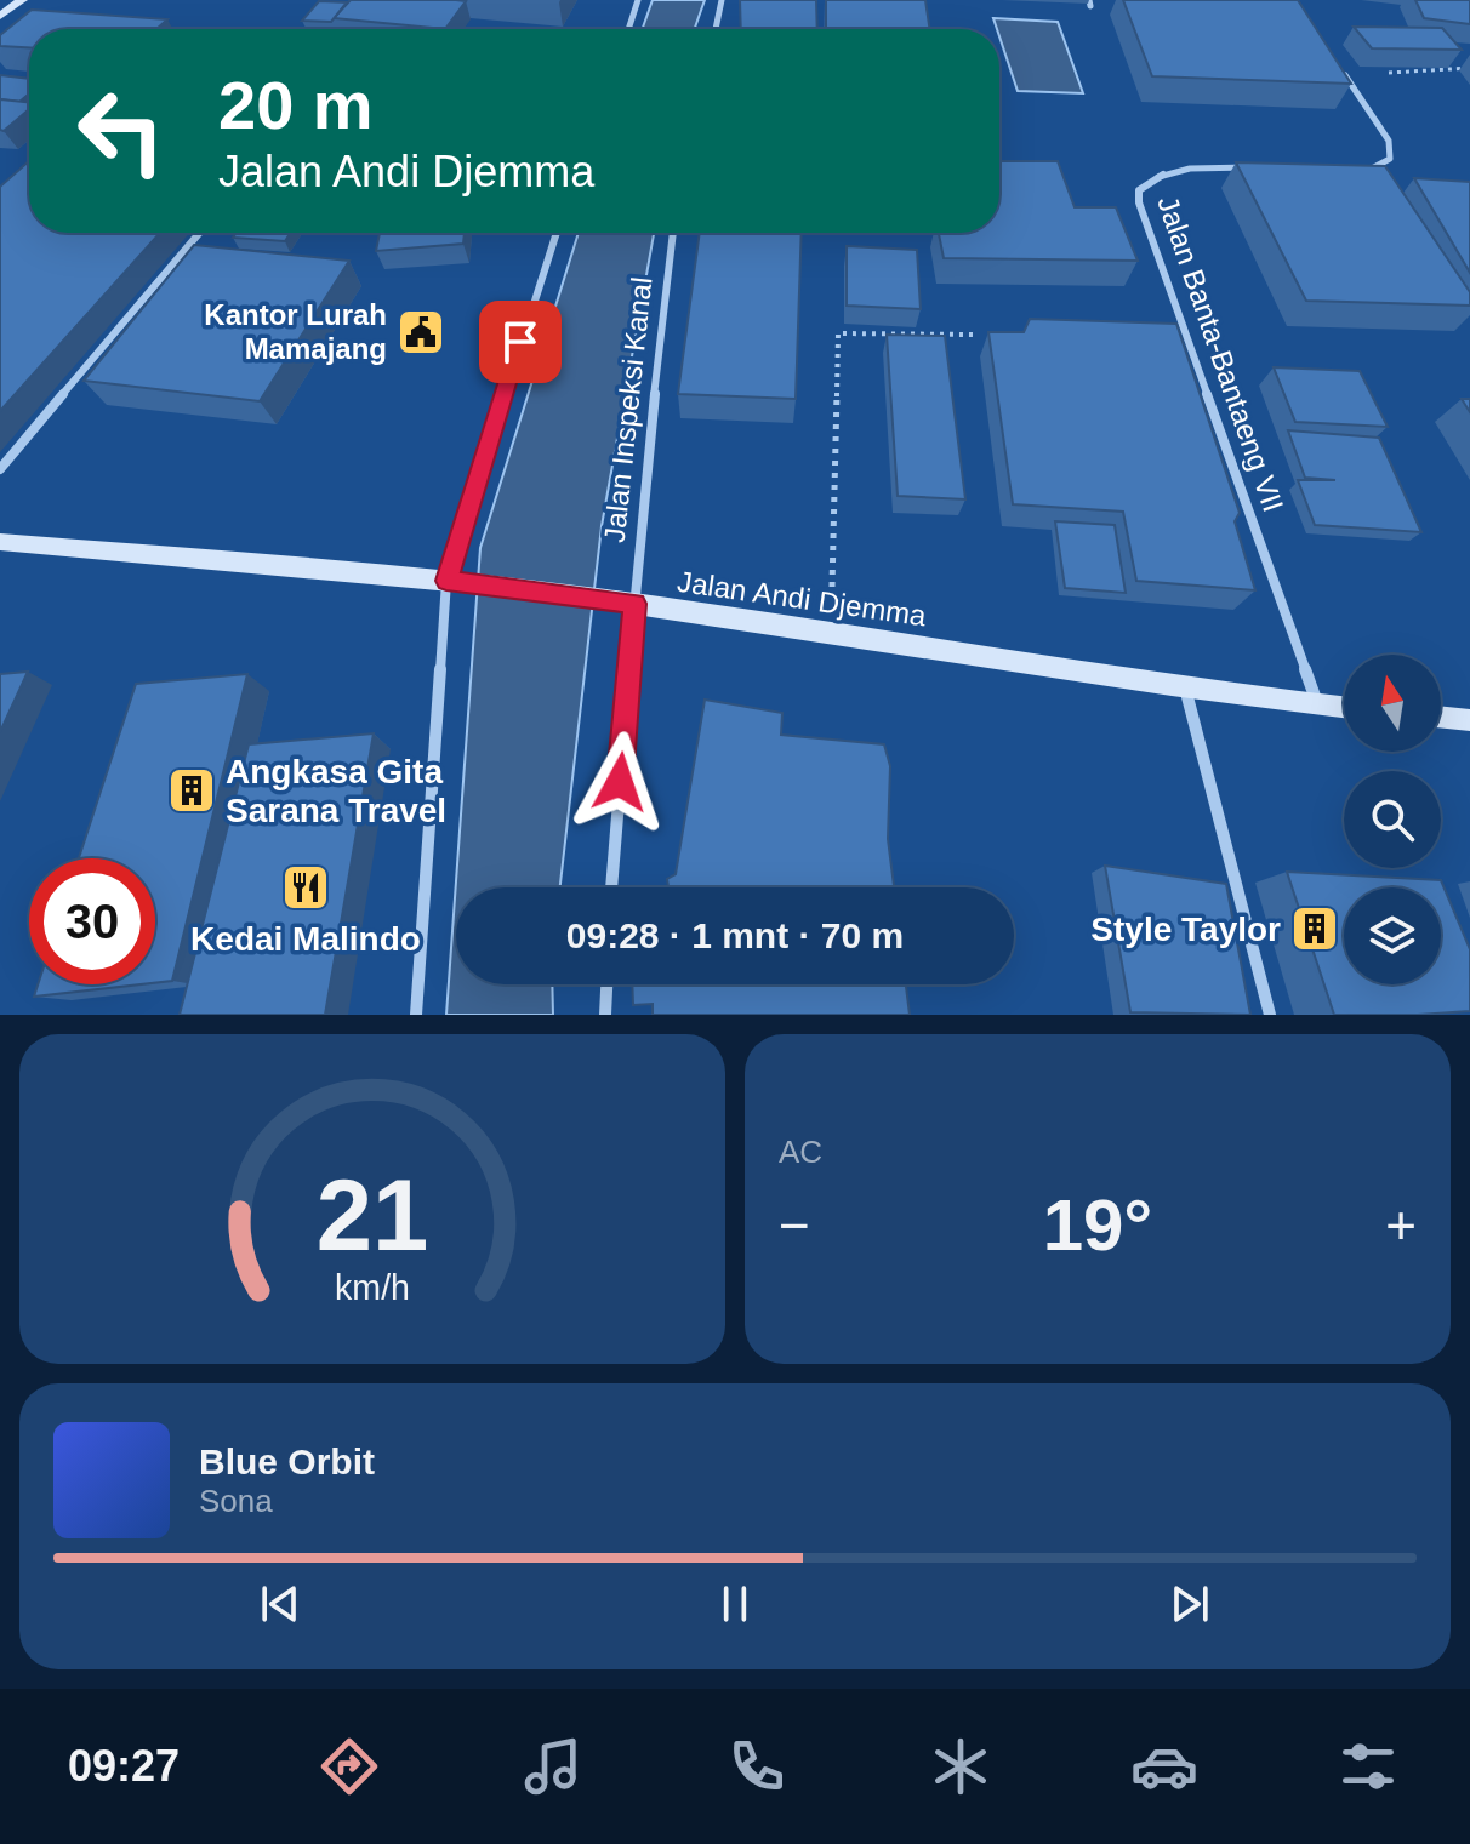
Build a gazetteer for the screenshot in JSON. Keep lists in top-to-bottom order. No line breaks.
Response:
{"streets":{"main road":["Jalan Andi Djemma"],"street":["Jalan Banta-Bantaeng VII","Jalan Inspeksi Kanal"]},"crossings":[["Jalan Banta-Bantaeng VII","Jalan Andi Djemma"],["Jalan Inspeksi Kanal","Jalan Andi Djemma"]],"places":{"public building":["Kantor Lurah Mamajang"],"building":["Angkasa Gita Sarana Travel","Style Taylor"],"restaurant":["Kedai Malindo"]},"north":"top","page":{"turn":["20 m","Jalan Andi Djemma"],"limit":"30","trip":"09:28 · 1 mnt · 70 m","tile":"AC","heat":["−","19°","+"],"song":["Blue Orbit","Sona"],"tabs":"09:27","gauge":["21","km/h"]}}
